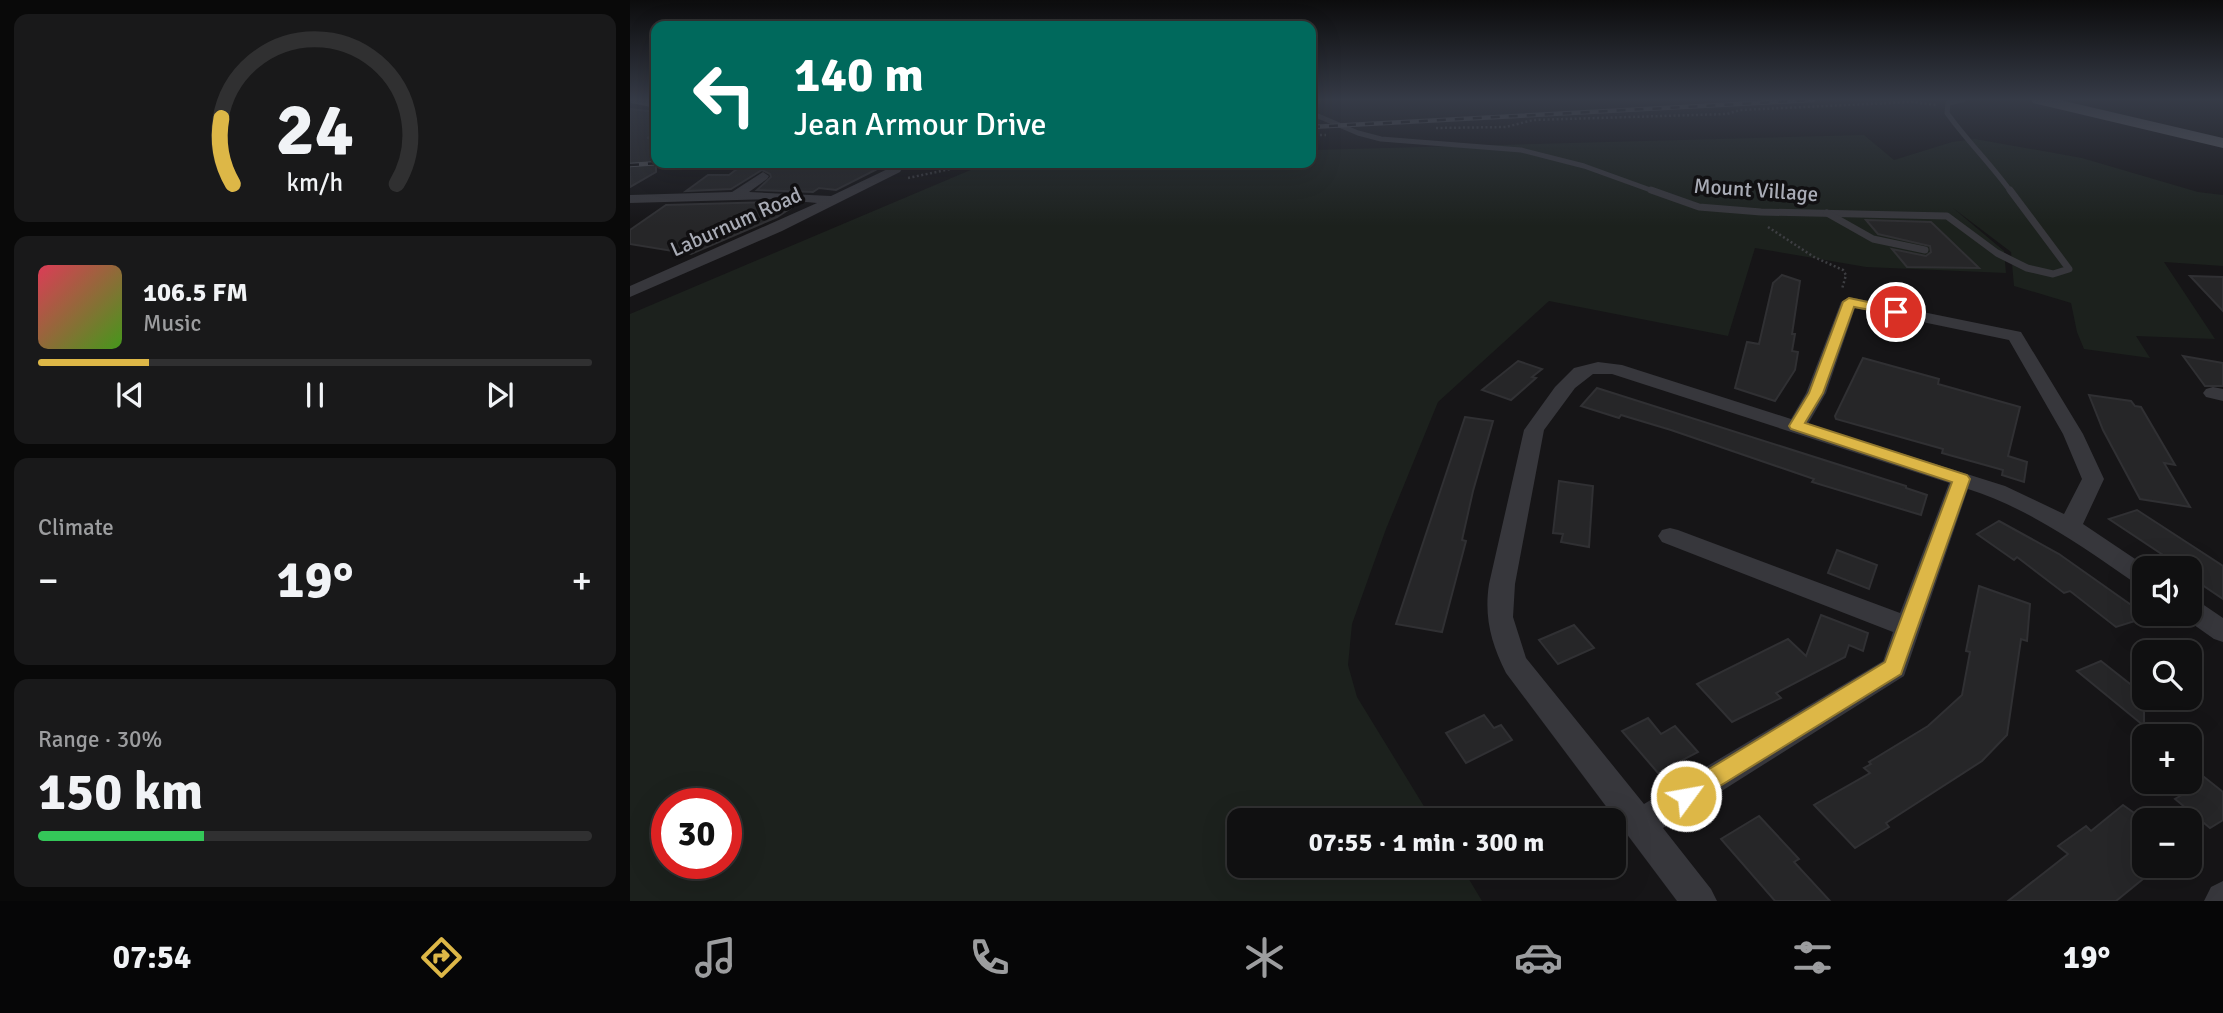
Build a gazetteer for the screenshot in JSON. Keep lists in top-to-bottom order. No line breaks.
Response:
{"streets":{"street":["Laburnum Road"],"lane":["Mount Village"]},"page":{"turn":["140 m","Jean Armour Drive"],"song":["106.5 FM","Music"],"tile":["Climate",["Range · 30%","150 km"]],"heat":["−","19°","+"],"map_buttons":["+","−"],"limit":"30","trip":"07:55 · 1 min · 300 m","tabs":["07:54","19°"],"gauge":["24","km/h"]}}
